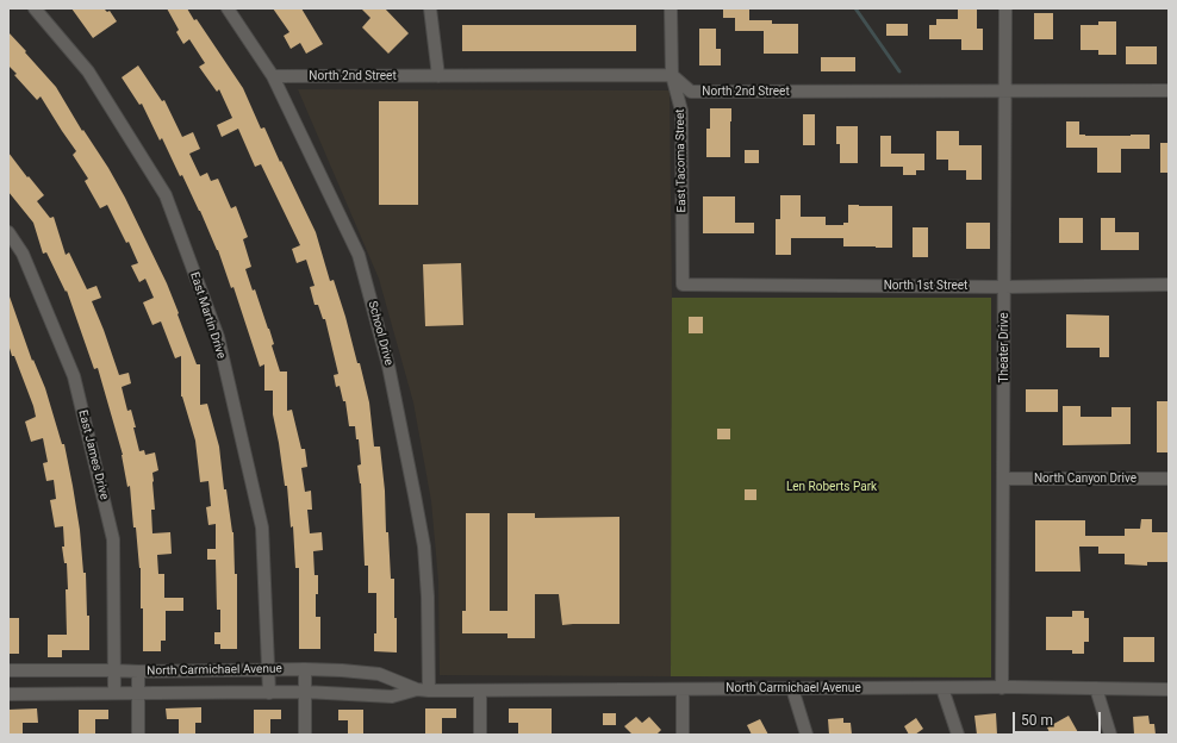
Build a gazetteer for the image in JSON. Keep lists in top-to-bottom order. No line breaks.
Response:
{"streets":{"street":["North 2nd Street","East Tacoma Street","North 1st Street","East Martin Drive","School Drive","Theater Drive","East James Drive","North Canyon Drive","North Carmichael Avenue"]},"crossings":[["North 2nd Street","East Tacoma Street"],["North 2nd Street","School Drive"],["North 2nd Street","Theater Drive"],["East Tacoma Street","North 1st Street"],["North 1st Street","Theater Drive"],["East Martin Drive","North Carmichael Avenue"],["School Drive","North Carmichael Avenue"],["Theater Drive","North Canyon Drive"],["Theater Drive","North Carmichael Avenue"],["East James Drive","North Carmichael Avenue"]],"parks":["Len Roberts Park"],"scale_bar":"50 m"}
